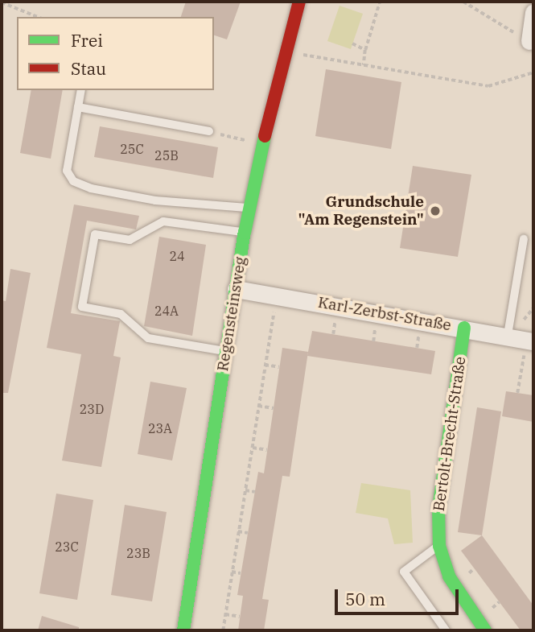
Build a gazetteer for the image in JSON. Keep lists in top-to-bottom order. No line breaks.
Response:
{"streets":{"street":["Regensteinsweg","Karl-Zerbst-Straße","Bertolt-Brecht-Straße"]},"crossings":[["Regensteinsweg","Karl-Zerbst-Straße"],["Karl-Zerbst-Straße","Bertolt-Brecht-Straße"]],"places":["Grundschule \"Am Regenstein\""],"house_numbers":["25C","25B","24","24A","23D","23A","23C","23B"],"legend":["Frei","Stau"],"scale_bar":"50 m"}
